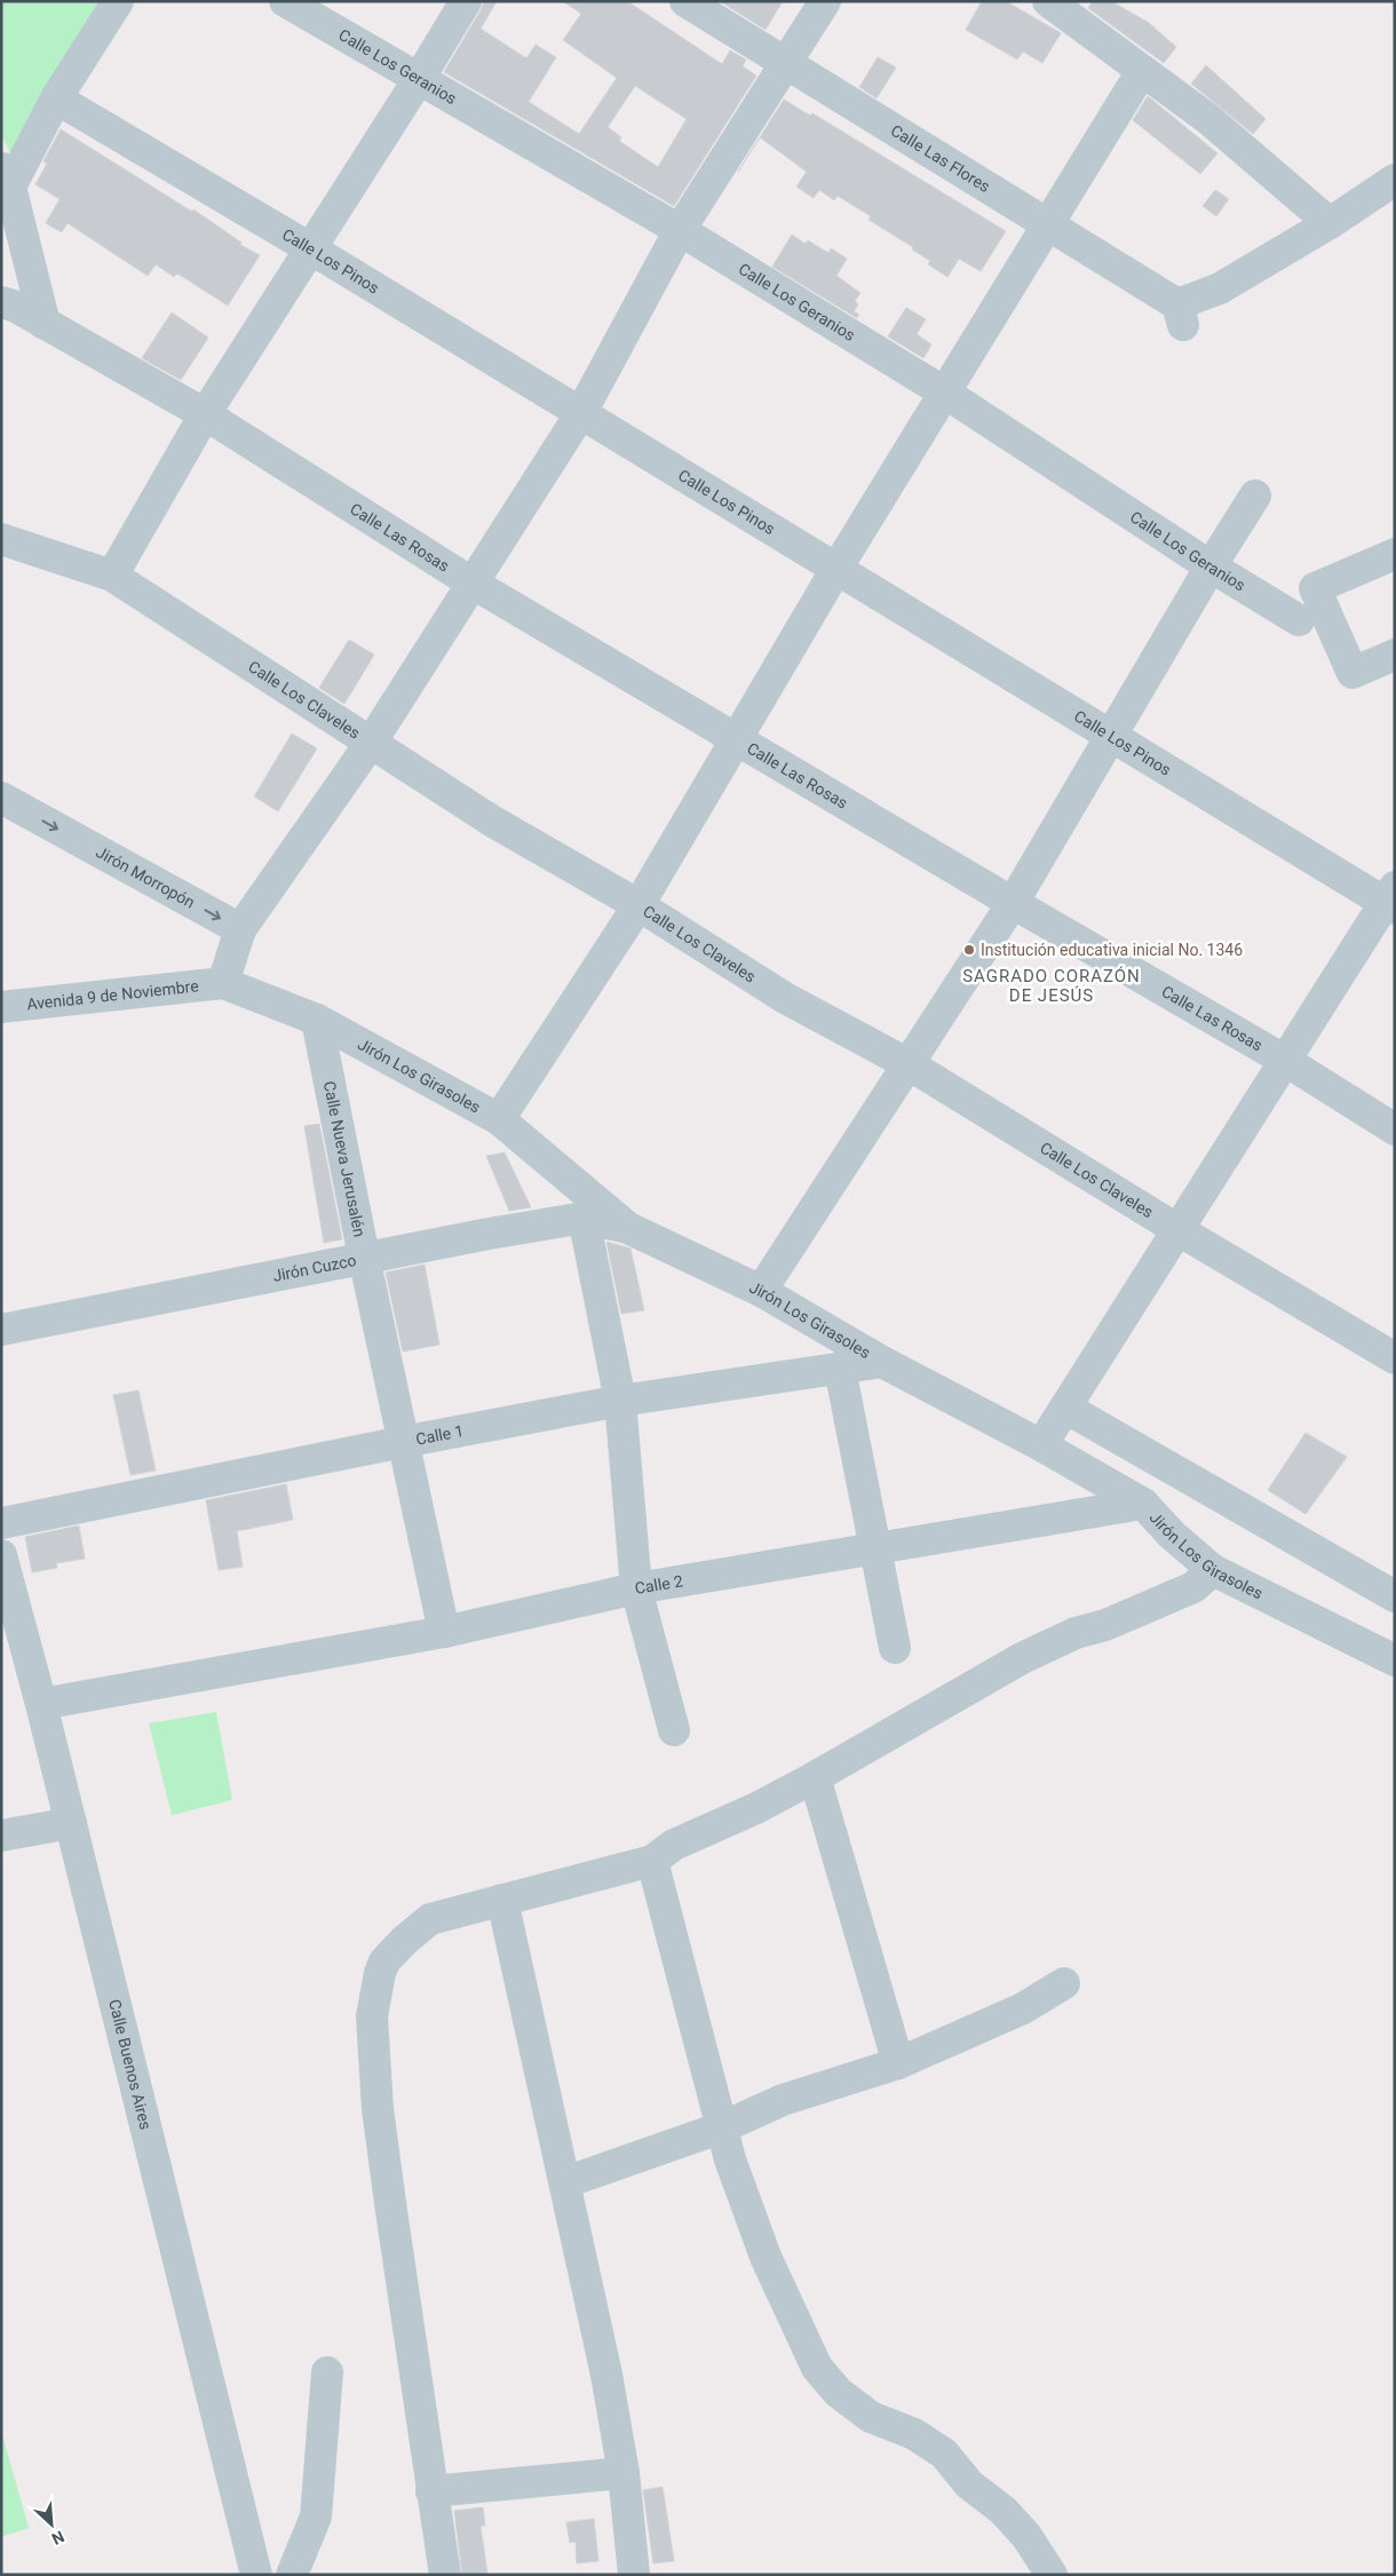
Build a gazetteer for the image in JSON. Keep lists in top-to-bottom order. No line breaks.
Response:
{"streets":{"street":["Calle Los Geranios","Calle Las Flores","Calle Los Pinos","Calle Las Rosas","Calle Los Claveles","Jirón Morropón","Avenida 9 de Noviembre","Jirón Los Girasoles","Calle Nueva Jerusalén","Jirón Cuzco","Calle 1","Calle 2","Calle Buenos Aires"]},"crossings":[["Avenida 9 de Noviembre","Jirón Los Girasoles"],["Jirón Los Girasoles","Calle Nueva Jerusalén"],["Jirón Los Girasoles","Jirón Cuzco"],["Jirón Los Girasoles","Calle 1"],["Jirón Los Girasoles","Calle 2"],["Calle Nueva Jerusalén","Jirón Cuzco"],["Calle Nueva Jerusalén","Calle 1"],["Calle Nueva Jerusalén","Calle 2"],["Calle 2","Calle Buenos Aires"]],"one_way":["Jirón Morropón"],"districts":["SAGRADO CORAZÓN DE JESÚS"],"places":["Institución educativa inicial No. 1346"],"north":"bottom right"}
